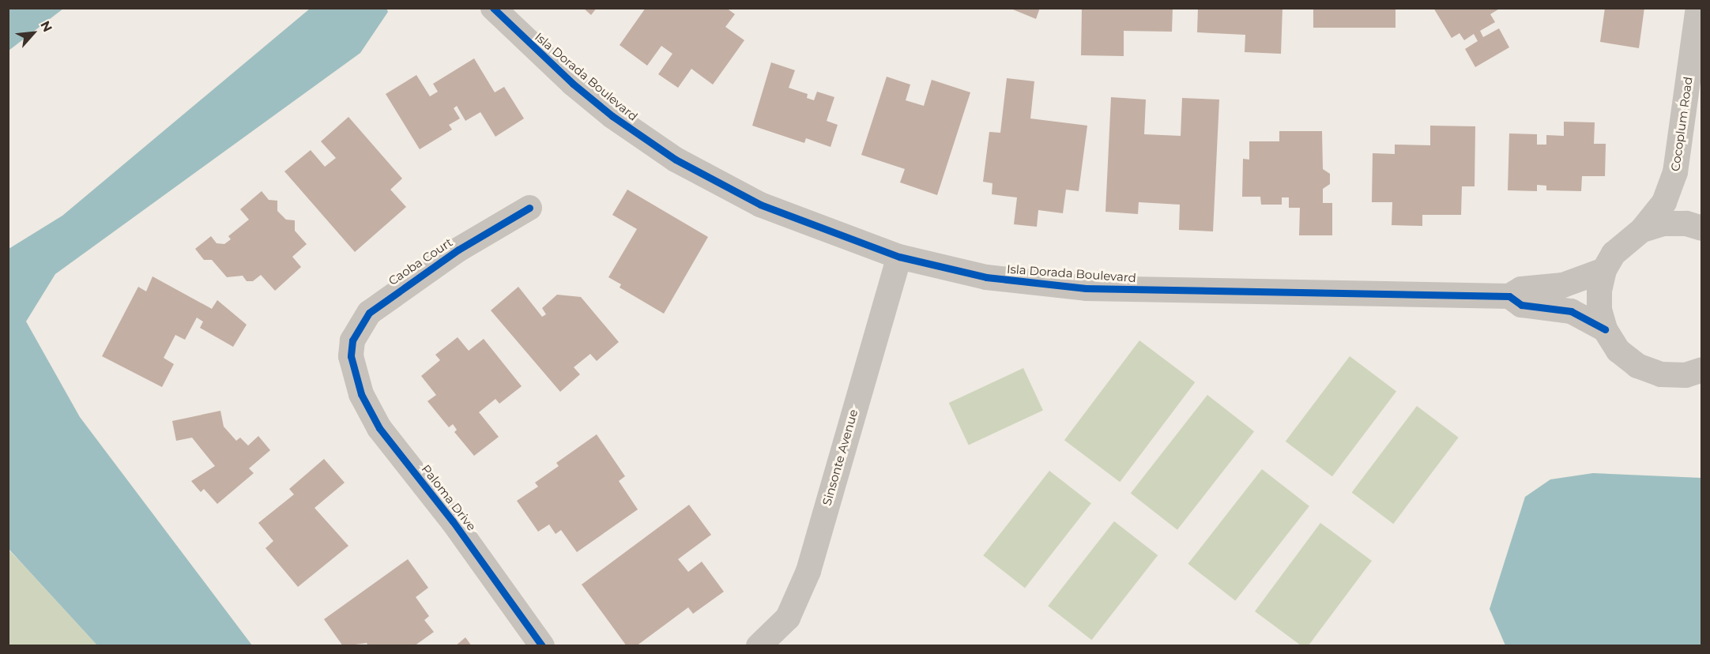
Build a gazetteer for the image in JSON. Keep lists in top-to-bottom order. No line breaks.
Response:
{"streets":{"street":["Isla Dorada Boulevard","Cocoplum Road","Caoba Court","Sinsonte Avenue","Paloma Drive"]},"crossings":[["Isla Dorada Boulevard","Sinsonte Avenue"],["Caoba Court","Paloma Drive"]],"north":"top right"}
